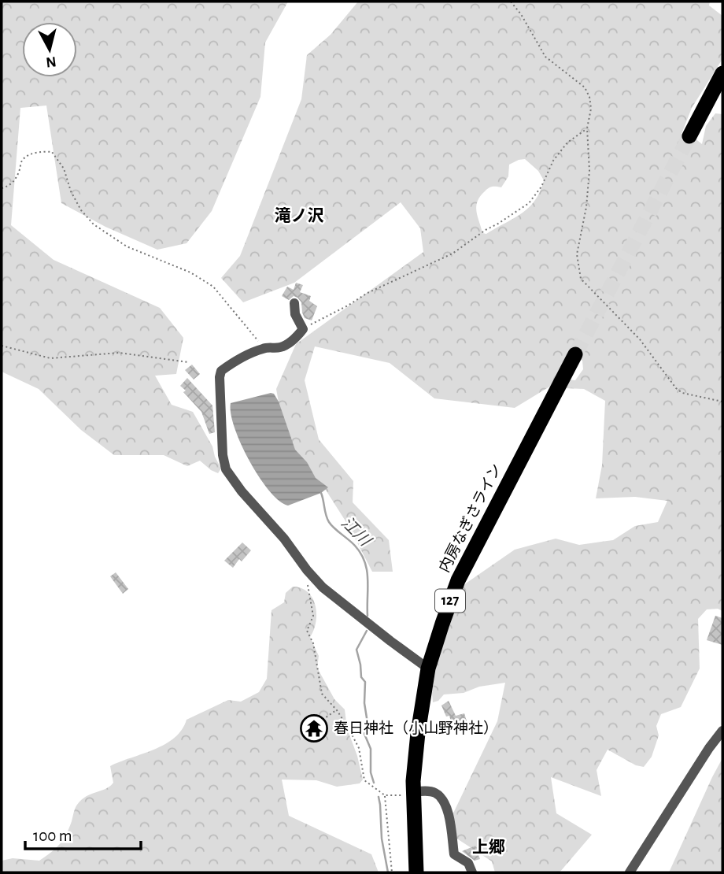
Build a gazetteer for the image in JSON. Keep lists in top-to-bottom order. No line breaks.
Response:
{"streets":{"highway":["内房なぎさライン","127"]},"districts":["滝ノ沢","上郷"],"water":["江川"],"places":{"temple":["春日神社（小山野神社）"]},"scale_bar":"100 m","north":"bottom"}
